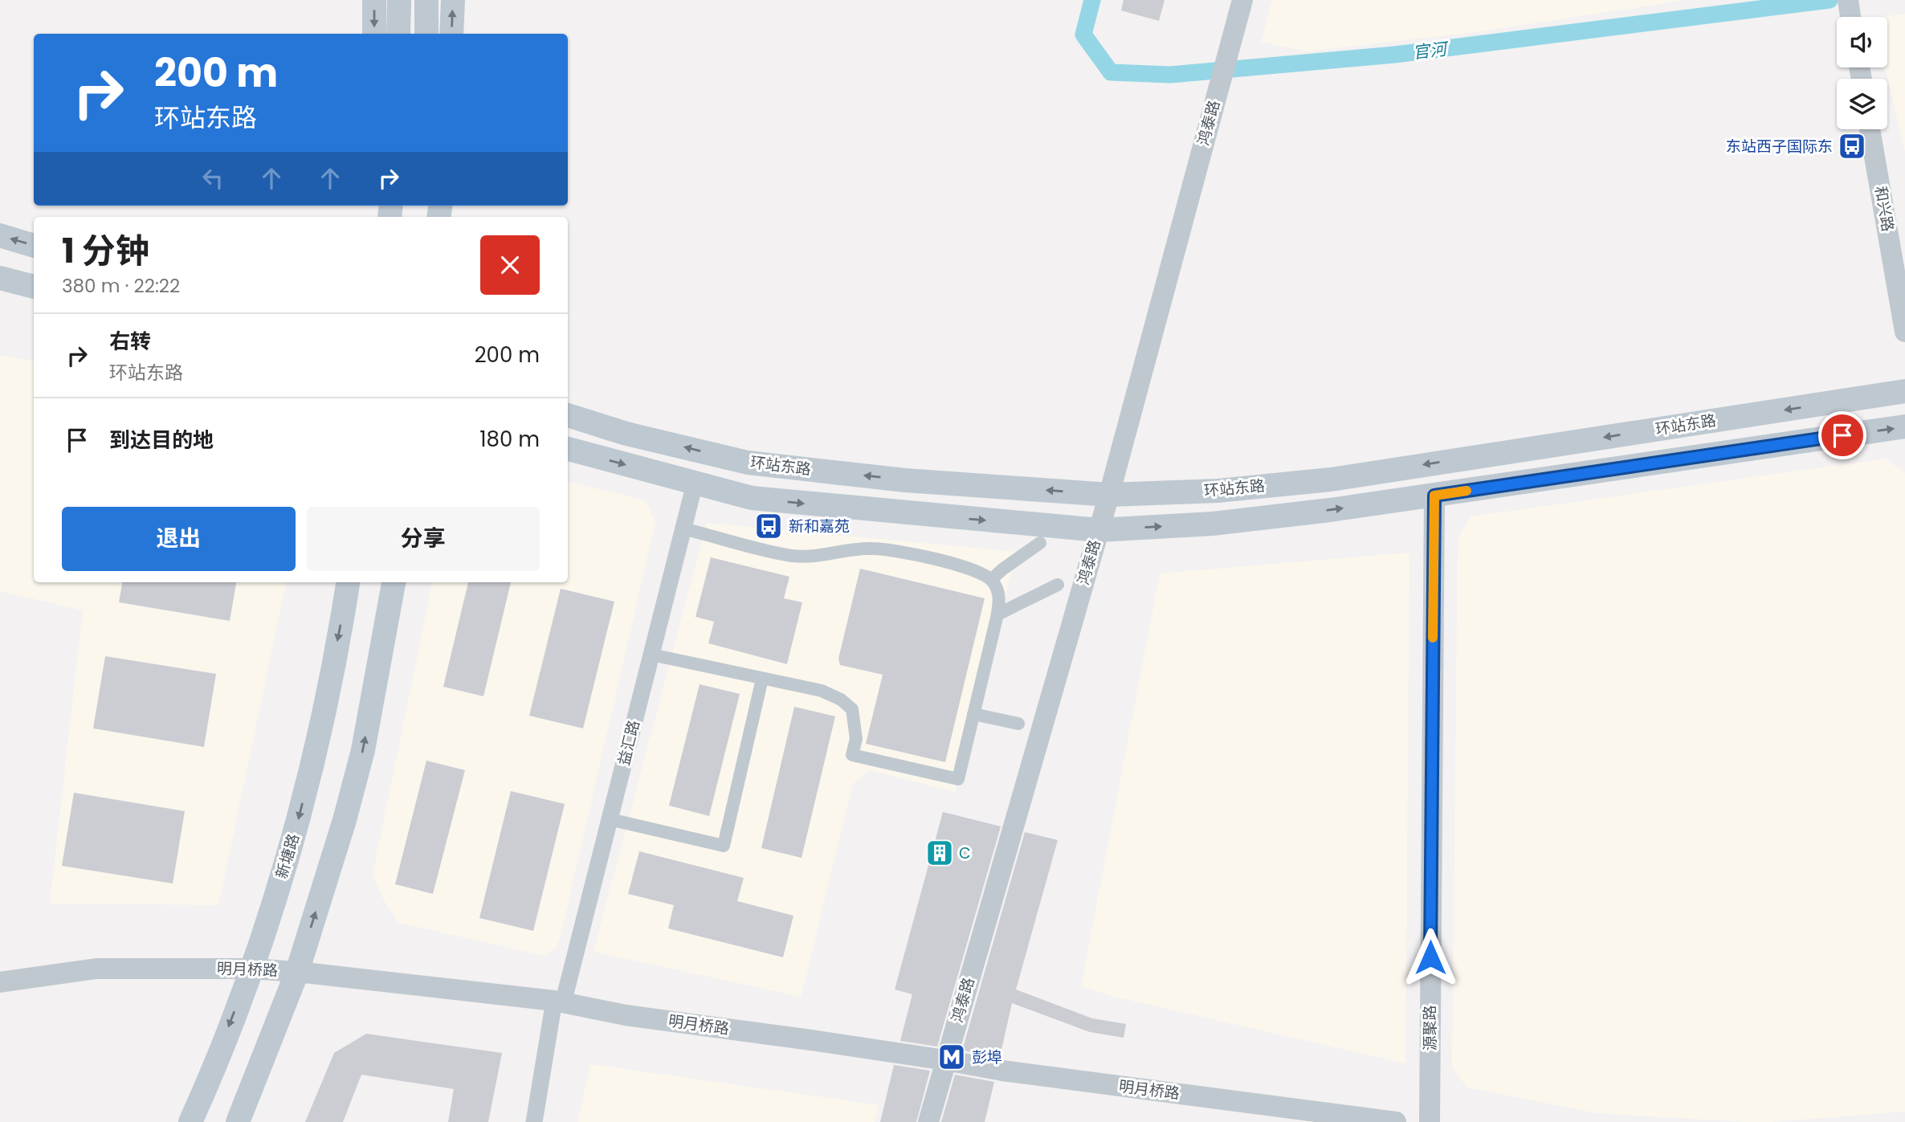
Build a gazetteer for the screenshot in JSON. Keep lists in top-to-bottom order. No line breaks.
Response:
{"streets":{"main road":["环站东路","新塘路"],"street":["鸿泰路","和兴路","益汇路","明月桥路","源聚路"]},"crossings":[["鸿泰路","环站东路"],["鸿泰路","明月桥路"],["环站东路","益汇路"],["环站东路","源聚路"],["益汇路","明月桥路"],["新塘路","明月桥路"]],"water":["官河"],"places":{"bus stop":["东站西子国际东","新和嘉苑"],"building":["C"],"metro station":["彭埠"]},"page":{"turn":["200 m","环站东路"],"heading":["1 分钟","380 m · 22:22"],"list":[{"name":"右转","note":"环站东路","value":"200 m"},{"name":"到达目的地","value":"180 m"}],"buttons":["退出","分享"]}}
